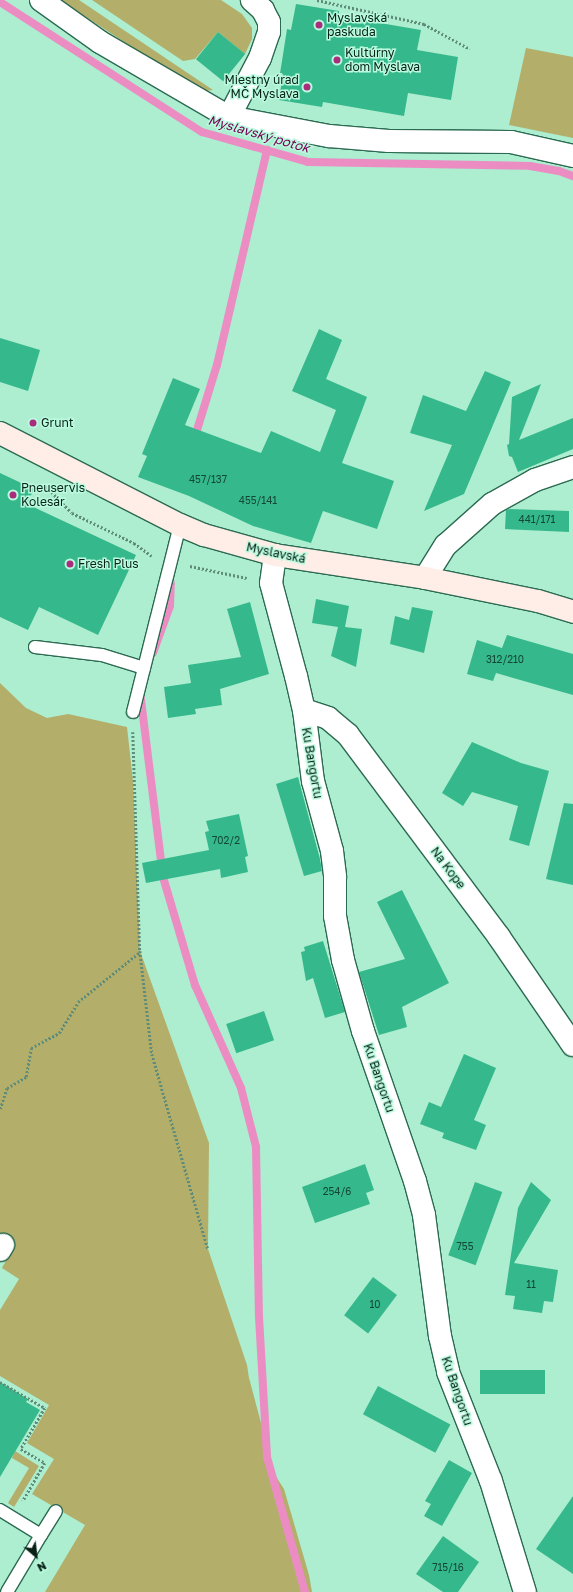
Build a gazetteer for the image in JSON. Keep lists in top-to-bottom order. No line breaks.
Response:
{"streets":{"street":["Myslavská","Ku Bangortu","Na Kope"]},"crossings":[["Myslavská","Ku Bangortu"],["Ku Bangortu","Na Kope"]],"water":["Myslavský potok"],"places":["Myslavská paskuda","Kultúrny dom Myslava","Miestny úrad MČ Myslava","Grunt","Pneuservis Kolesár","Fresh Plus"],"house_numbers":["457/137","455/141","441/171","312/210","702/2","254/6","755","11","10","715/16"],"north":"bottom right"}
